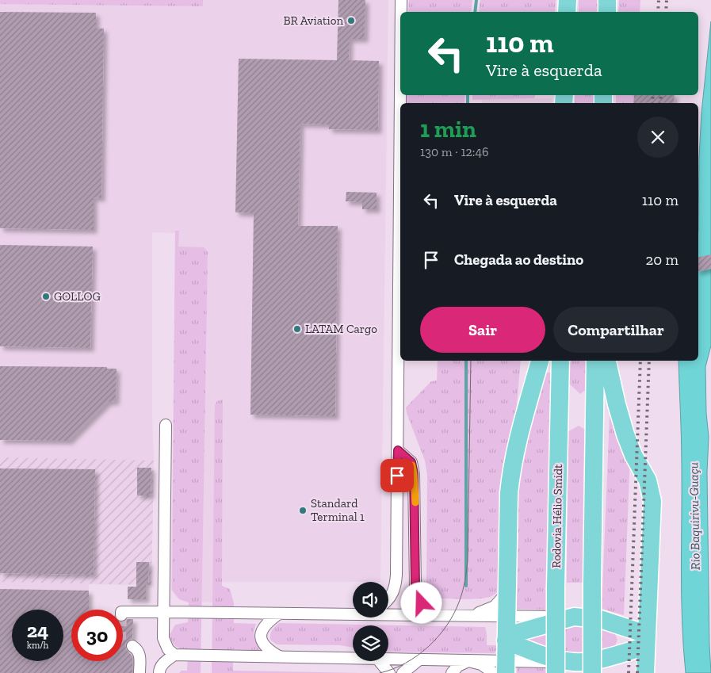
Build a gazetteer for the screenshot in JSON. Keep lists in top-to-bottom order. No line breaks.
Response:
{"streets":{"main road":["Rodovia Hélio Smidt"]},"water":["Rio Baquirivu-Guaçu"],"places":["BR Aviation","GOLLOG","LATAM Cargo","Standard Terminal 1"],"page":{"turn":["110 m","Vire à esquerda"],"heading":["1 min","130 m · 12:46"],"list":[{"name":"Vire à esquerda","value":"110 m"},{"name":"Chegada ao destino","value":"20 m"}],"buttons":["Sair","Compartilhar"],"speed":"24 km/h","limit":"30"}}
